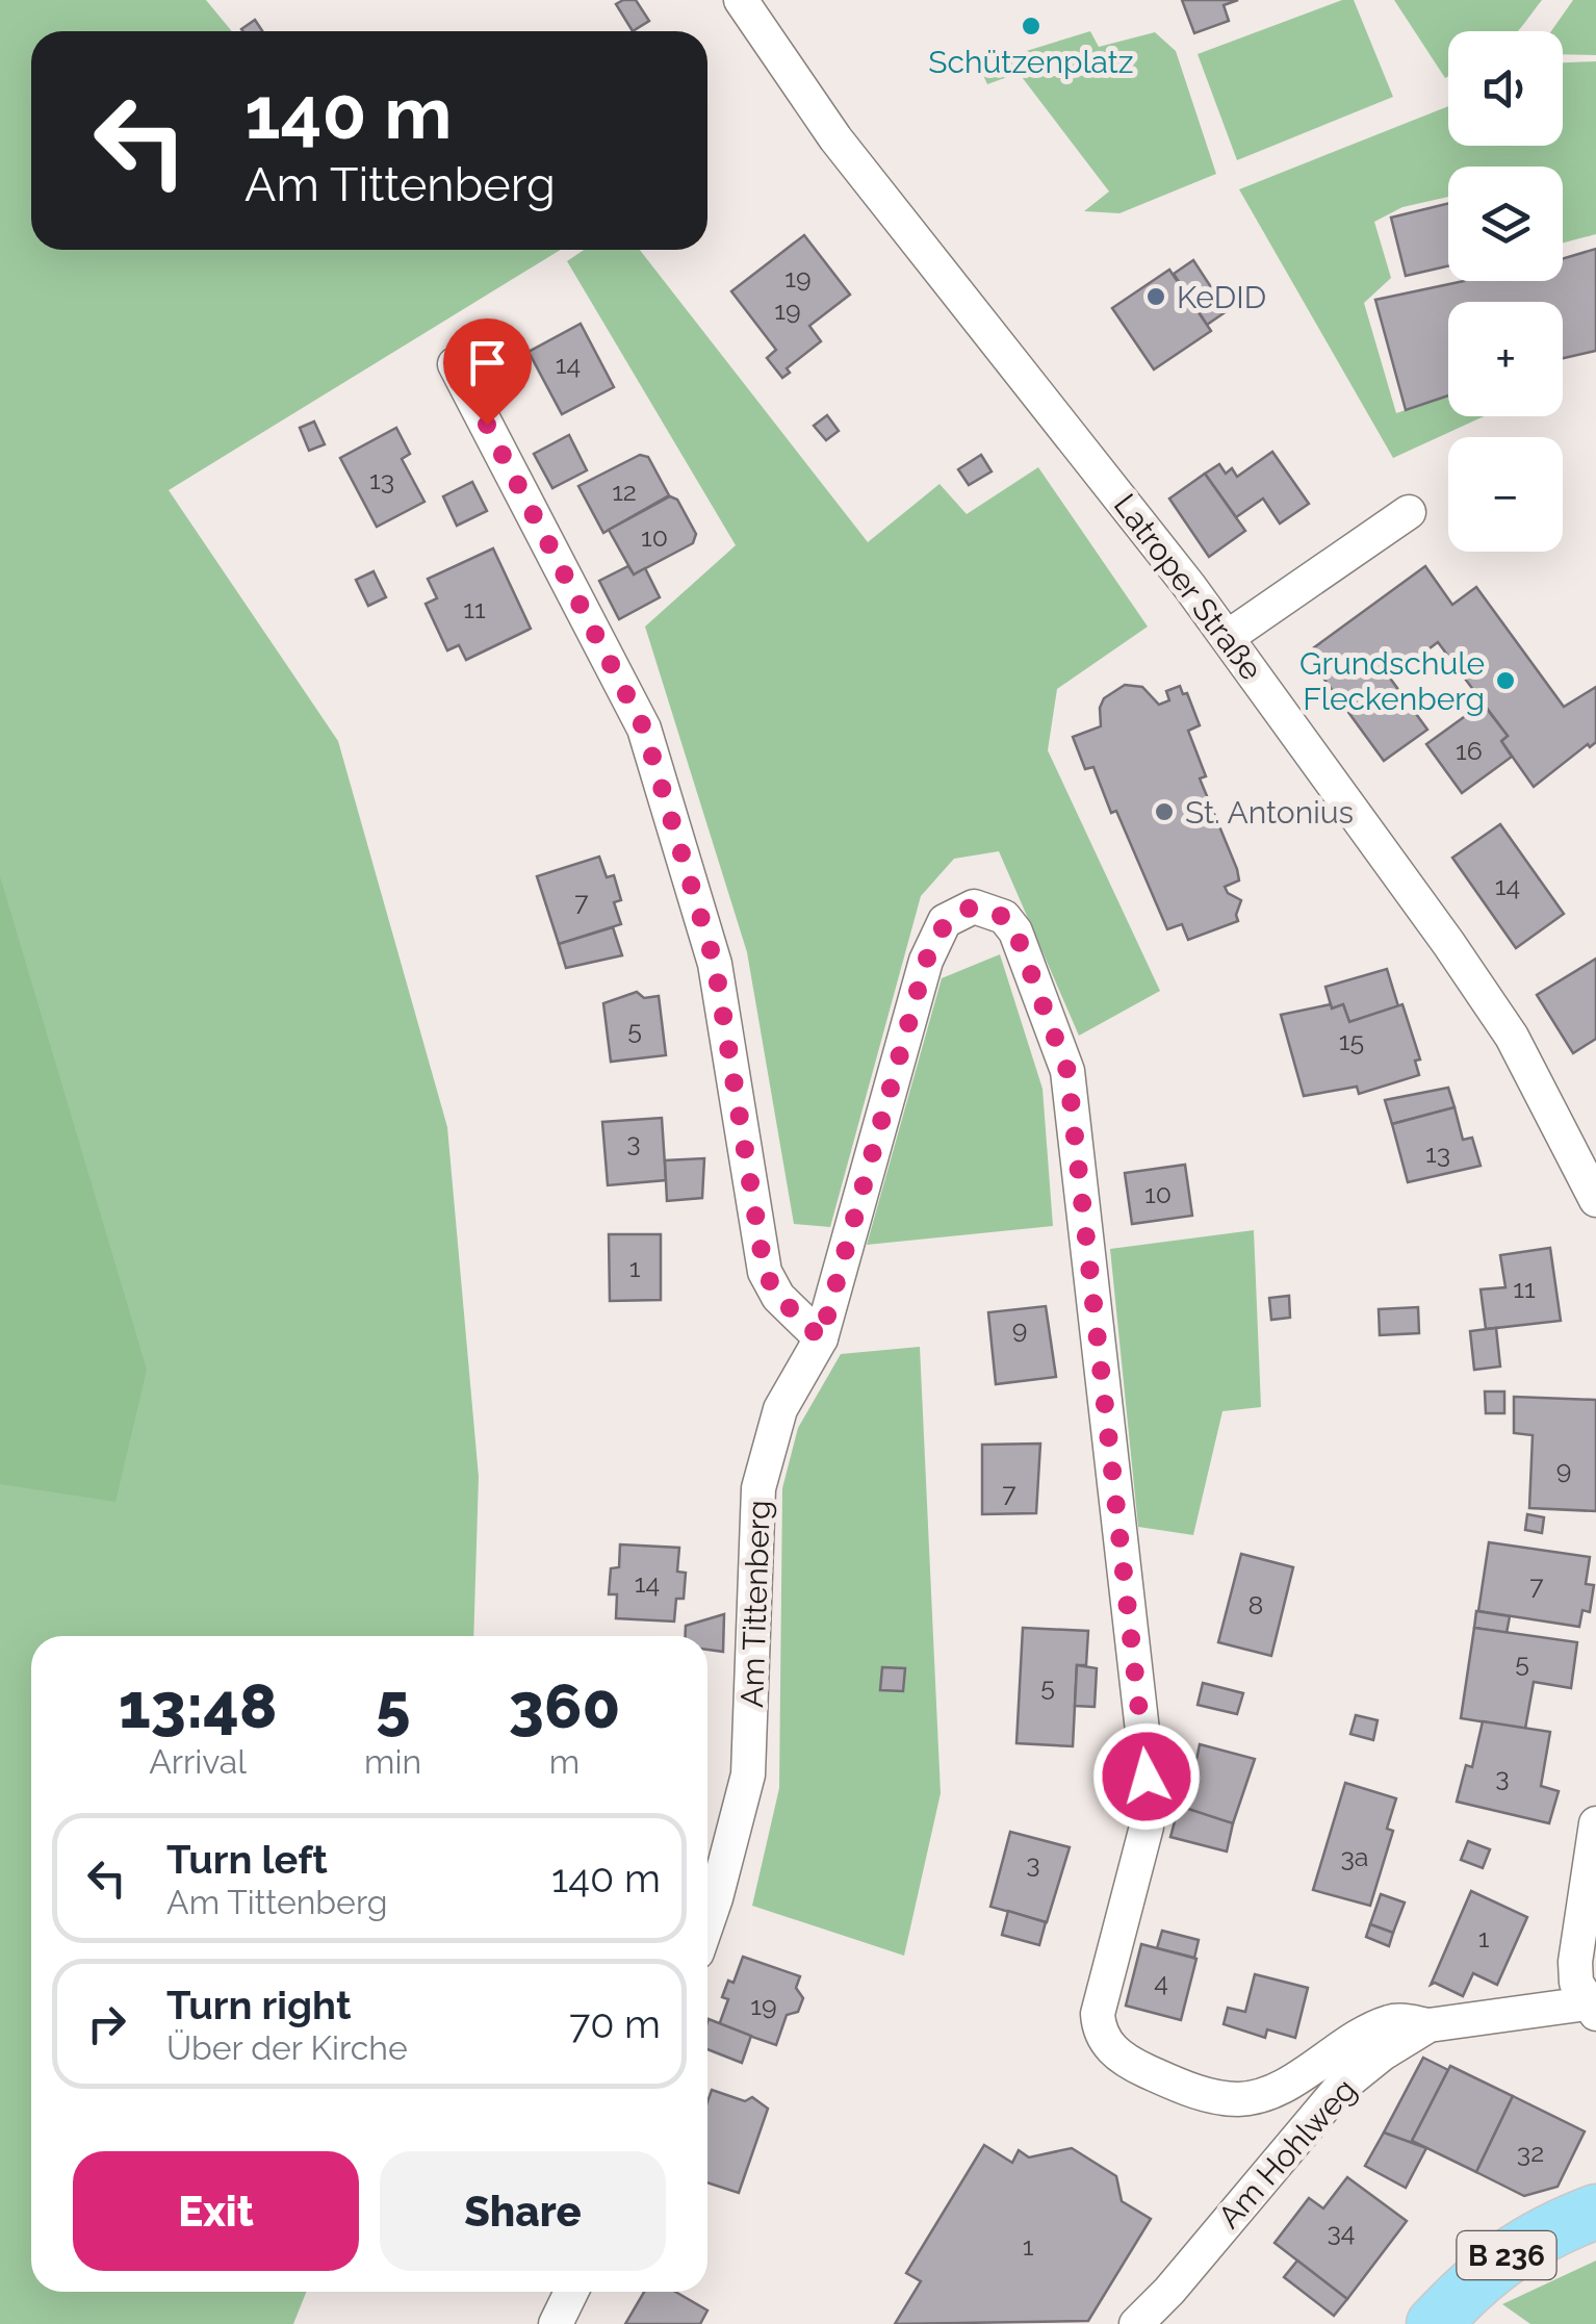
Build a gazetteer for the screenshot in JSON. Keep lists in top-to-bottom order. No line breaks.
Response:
{"streets":{"main road":["B 236"],"street":["Latroper Straße","Am Tittenberg","Am Hohlweg"]},"crossings":[["Am Tittenberg","Am Hohlweg"]],"places":["Schützenplatz","KeDID","Grundschule Fleckenberg","St. Antonius"],"house_numbers":["19","19","14","13","12","10","11","16","14","7","5","15","3","13","10","1","11","9","9","7","14","7","8","5","5","3","3a","3","1","4","19","32","34","1"],"page":{"map_buttons":["+","−"],"turn":["140 m","Am Tittenberg"],"eta":["13:48","Arrival","5","min","360","m"],"list":[{"name":"Turn left","note":"Am Tittenberg","value":"140 m"},{"name":"Turn right","note":"Über der Kirche","value":"70 m"}],"buttons":["Exit","Share"]}}
